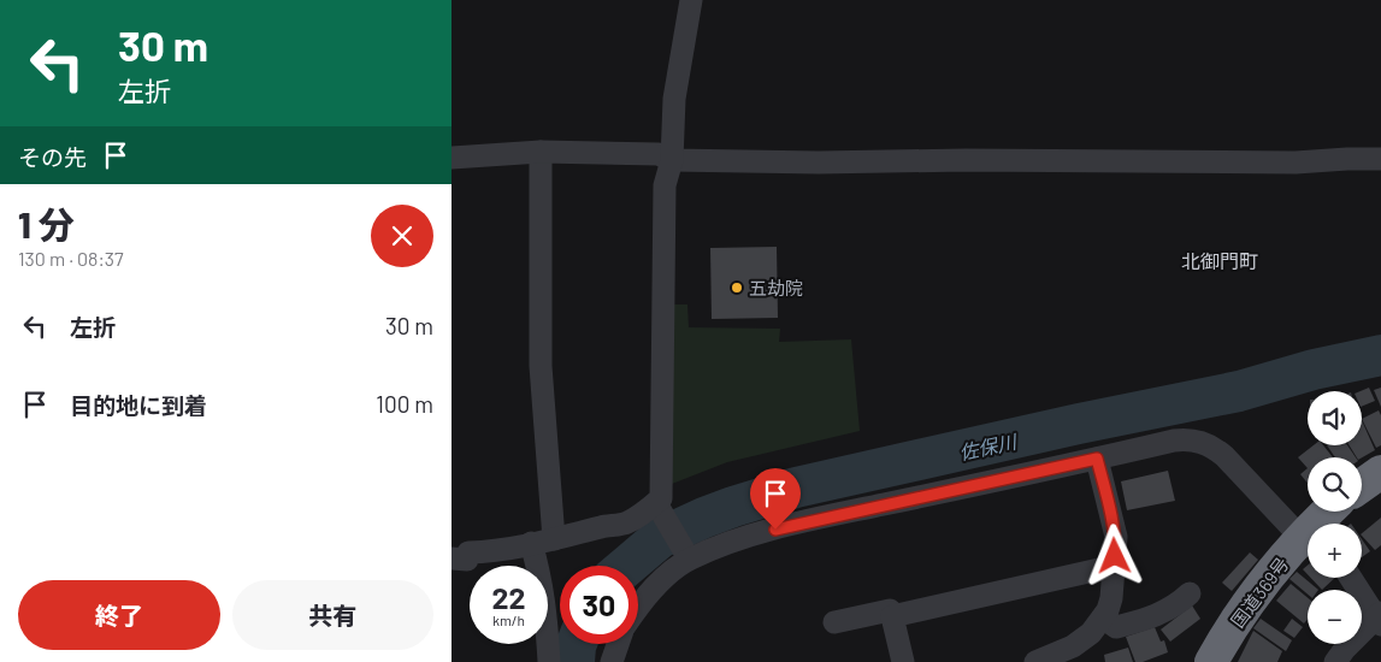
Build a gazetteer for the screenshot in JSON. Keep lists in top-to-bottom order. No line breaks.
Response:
{"streets":{"highway":["国道369号"]},"districts":["北御門町"],"water":["佐保川"],"places":["五劫院"],"page":{"turn":["30 m","左折"],"then":"その先","heading":["1 分","130 m · 08:37"],"list":[{"name":"左折","value":"30 m"},{"name":"目的地に到着","value":"100 m"}],"map_buttons":["+","−"],"speed":"22 km/h","limit":"30","buttons":["終了","共有"]}}
